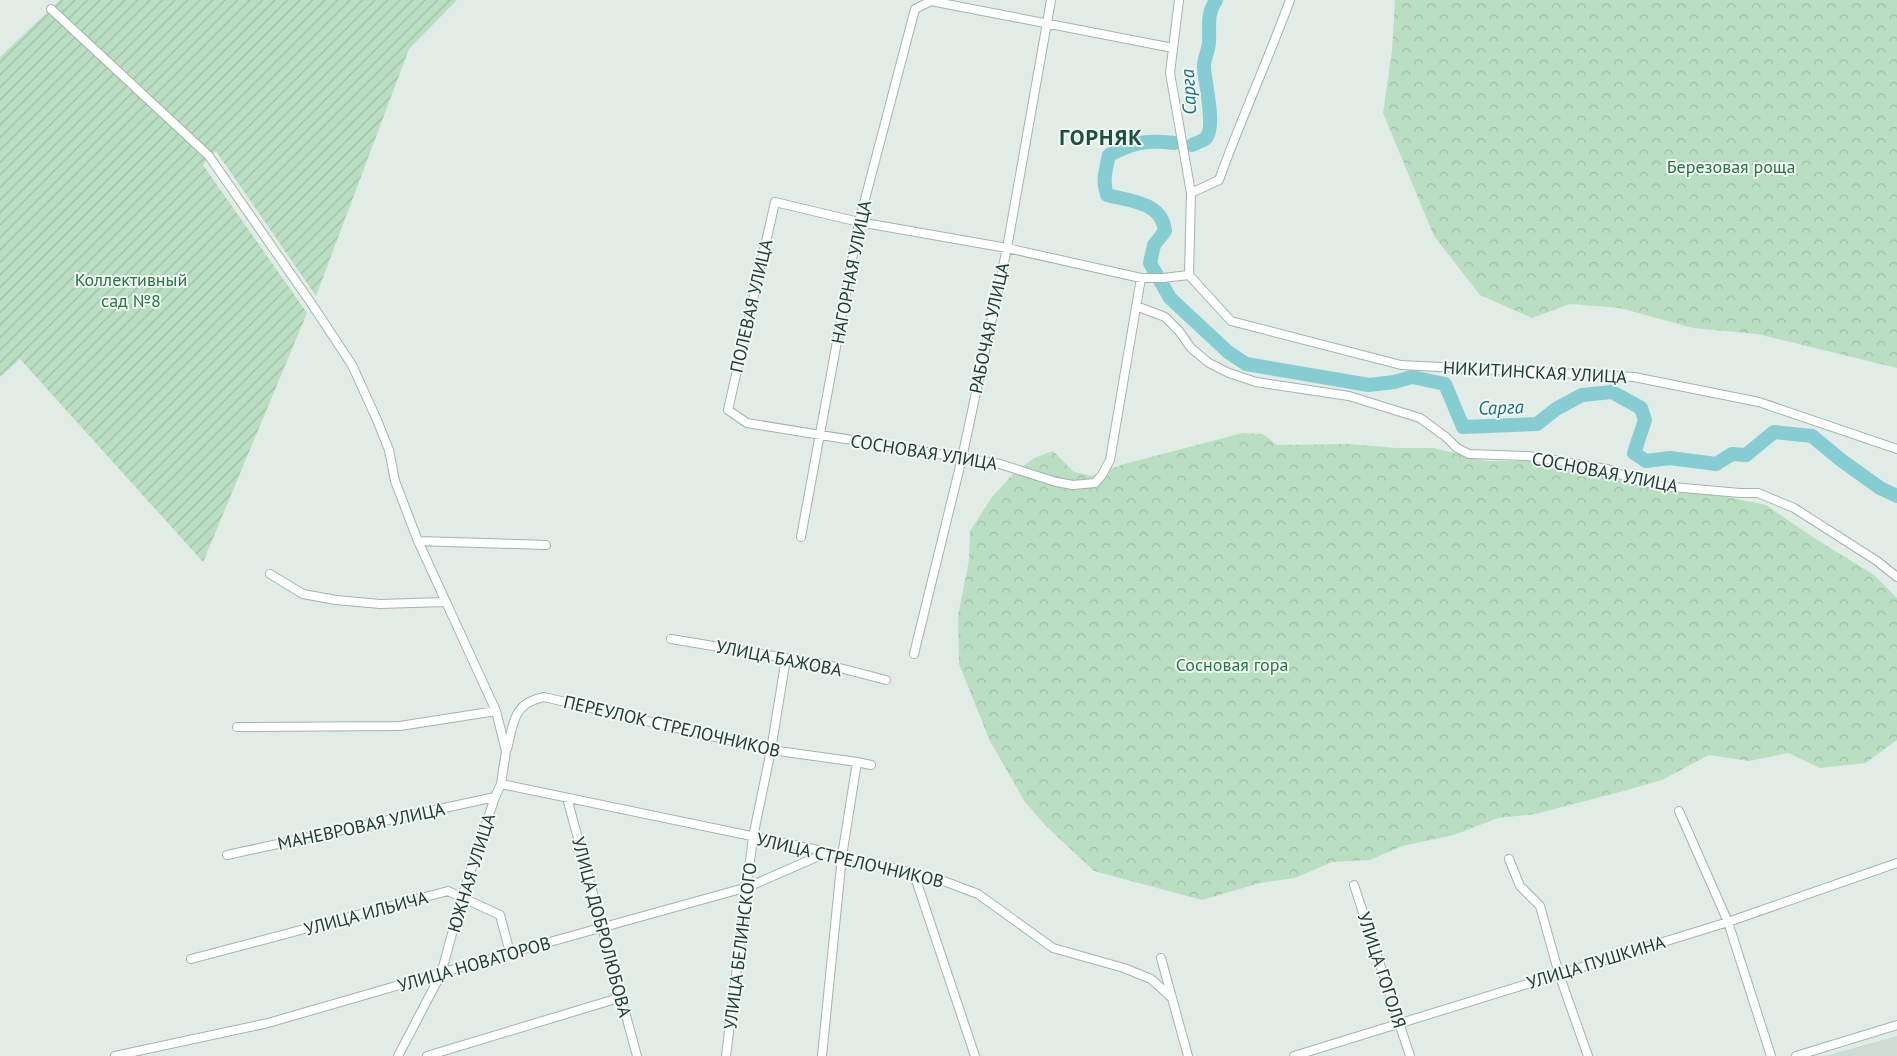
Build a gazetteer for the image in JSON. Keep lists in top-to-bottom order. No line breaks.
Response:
{"streets":{"street":["НАГОРНАЯ УЛИЦА","ПОЛЕВАЯ УЛИЦА","РАБОЧАЯ УЛИЦА","НИКИТИНСКАЯ УЛИЦА","СОСНОВАЯ УЛИЦА","УЛИЦА БАЖОВА","ПЕРЕУЛОК СТРЕЛОЧНИКОВ","МАНЕВРОВАЯ УЛИЦА","УЛИЦА СТРЕЛОЧНИКОВ","ЮЖНАЯ УЛИЦА","УЛИЦА ИЛЬИЧА","УЛИЦА ДОБРОЛЮБОВА","УЛИЦА БЕЛИНСКОГО","УЛИЦА ПУШКИНА","УЛИЦА НОВАТОРОВ","УЛИЦА ГОГОЛЯ"]},"crossings":[["НАГОРНАЯ УЛИЦА","ПОЛЕВАЯ УЛИЦА"],["НАГОРНАЯ УЛИЦА","РАБОЧАЯ УЛИЦА"],["НАГОРНАЯ УЛИЦА","СОСНОВАЯ УЛИЦА"],["ПОЛЕВАЯ УЛИЦА","СОСНОВАЯ УЛИЦА"],["РАБОЧАЯ УЛИЦА","СОСНОВАЯ УЛИЦА"],["УЛИЦА БАЖОВА","УЛИЦА БЕЛИНСКОГО"],["ПЕРЕУЛОК СТРЕЛОЧНИКОВ","ЮЖНАЯ УЛИЦА"],["ПЕРЕУЛОК СТРЕЛОЧНИКОВ","УЛИЦА БЕЛИНСКОГО"],["МАНЕВРОВАЯ УЛИЦА","ЮЖНАЯ УЛИЦА"],["УЛИЦА СТРЕЛОЧНИКОВ","ЮЖНАЯ УЛИЦА"],["УЛИЦА СТРЕЛОЧНИКОВ","УЛИЦА ДОБРОЛЮБОВА"],["УЛИЦА СТРЕЛОЧНИКОВ","УЛИЦА БЕЛИНСКОГО"],["УЛИЦА СТРЕЛОЧНИКОВ","УЛИЦА НОВАТОРОВ"],["ЮЖНАЯ УЛИЦА","УЛИЦА ИЛЬИЧА"],["ЮЖНАЯ УЛИЦА","УЛИЦА НОВАТОРОВ"],["УЛИЦА ИЛЬИЧА","УЛИЦА НОВАТОРОВ"],["УЛИЦА ДОБРОЛЮБОВА","УЛИЦА НОВАТОРОВ"],["УЛИЦА БЕЛИНСКОГО","УЛИЦА НОВАТОРОВ"],["УЛИЦА ПУШКИНА","УЛИЦА ГОГОЛЯ"]],"districts":["ГОРНЯК"],"water":["Сарга"],"parks":["Березовая роща","Коллективный сад №8","Сосновая гора"]}
